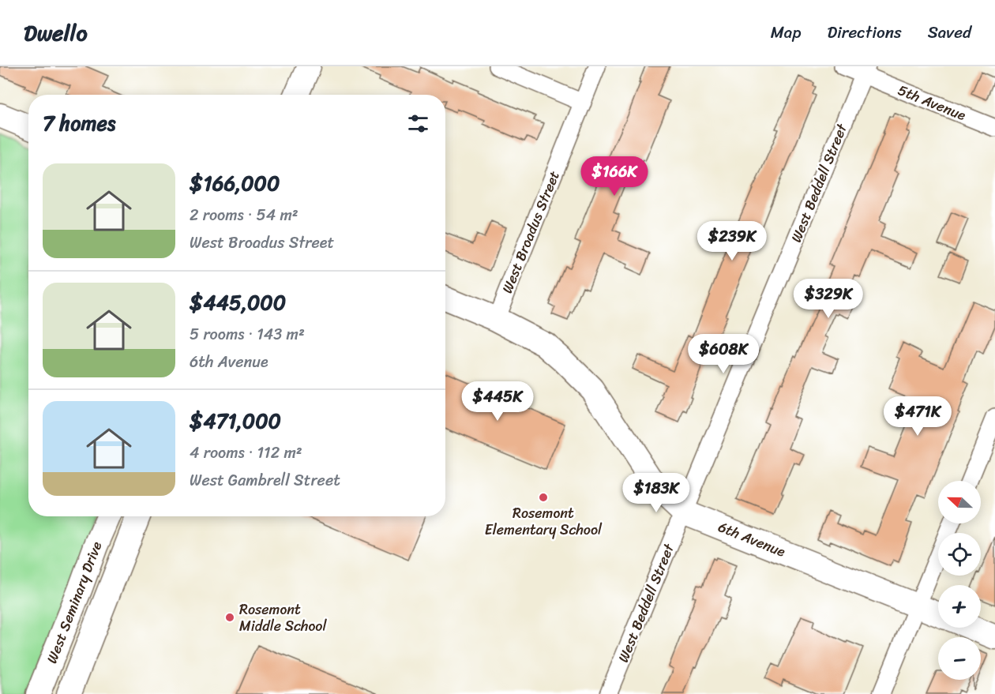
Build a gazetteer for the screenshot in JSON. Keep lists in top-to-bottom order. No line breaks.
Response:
{"streets":{"street":["5th Avenue","West Beddell Street","West Broadus Street","6th Avenue","West Seminary Drive"]},"crossings":[["5th Avenue","West Beddell Street"],["West Beddell Street","6th Avenue"],["West Broadus Street","6th Avenue"]],"places":["Rosemont Elementary School","Rosemont Middle School"],"north":"left","page":{"header":"Dwello","nav":["Map","Directions","Saved"],"heading":"7 homes","list":[{"name":"$166,000","note":"2 rooms · 54 m² · West Broadus Street"},{"name":"$445,000","note":"5 rooms · 143 m² · 6th Avenue"},{"name":"$471,000","note":"4 rooms · 112 m² · West Gambrell Street"}],"price":["$166K","$239K","$329K","$608K","$445K","$471K","$183K"],"map_buttons":["+","−"]}}
